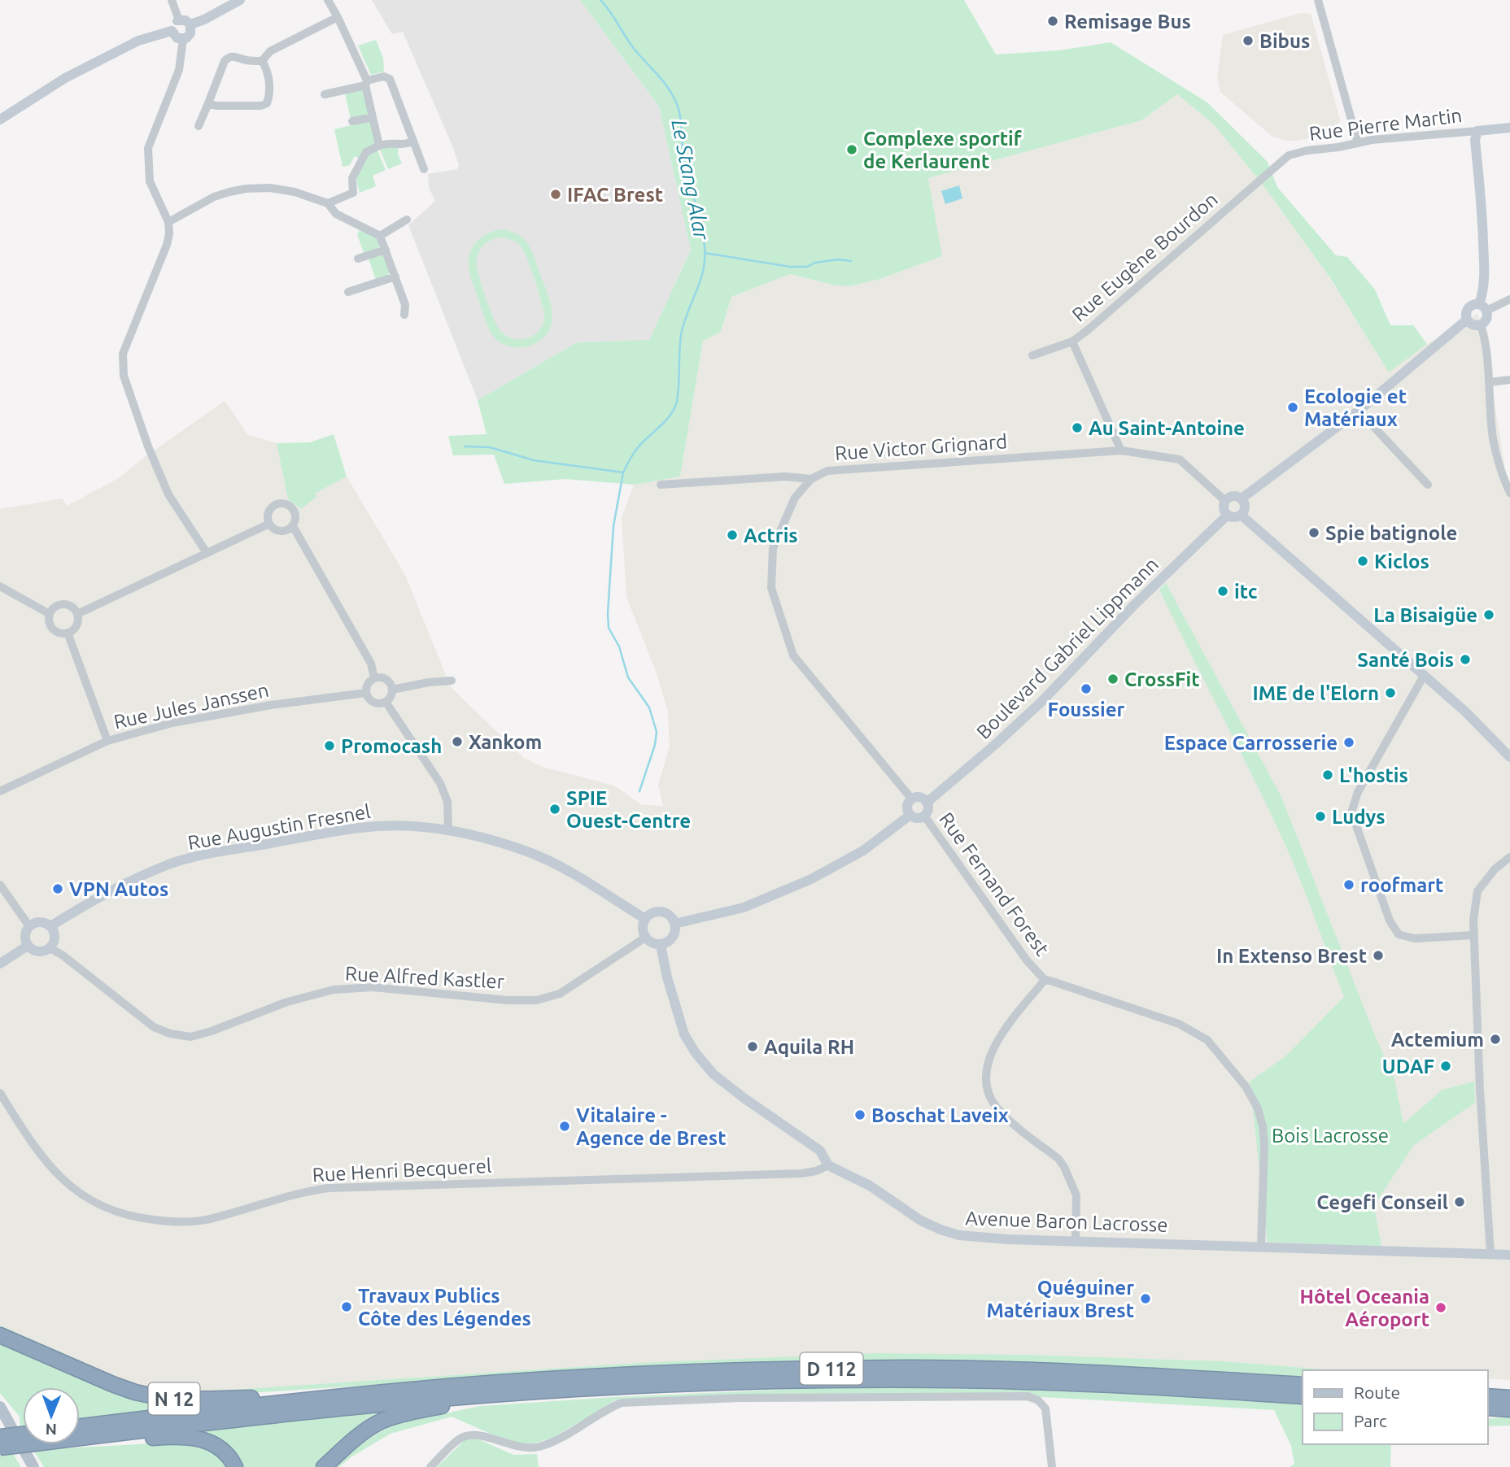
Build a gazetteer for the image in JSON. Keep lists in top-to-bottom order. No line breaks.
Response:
{"streets":{"highway":["D 112","N 12"],"street":["Rue Pierre Martin","Rue Eugène Bourdon","Rue Victor Grignard","Boulevard Gabriel Lippmann","Rue Jules Janssen","Rue Augustin Fresnel","Rue Fernand Forest","Rue Alfred Kastler","Rue Henri Becquerel","Avenue Baron Lacrosse"]},"crossings":[["Rue Pierre Martin","Rue Eugène Bourdon"],["Rue Victor Grignard","Boulevard Gabriel Lippmann"],["Rue Victor Grignard","Rue Fernand Forest"],["Boulevard Gabriel Lippmann","Rue Fernand Forest"],["Rue Augustin Fresnel","Rue Alfred Kastler"],["Rue Augustin Fresnel","Avenue Baron Lacrosse"],["Rue Fernand Forest","Avenue Baron Lacrosse"],["Rue Alfred Kastler","Avenue Baron Lacrosse"],["Rue Henri Becquerel","Avenue Baron Lacrosse"],["D 112","N 12"]],"water":["Le Stang Alar"],"parks":["Bois Lacrosse"],"places":["Remisage Bus","Bibus","Complexe sportif de Kerlaurent","IFAC Brest","Ecologie et Matériaux","Au Saint-Antoine","Spie batignole","Actris","Kiclos","itc","La Bisaigüe","Santé Bois","CrossFit","Foussier","IME de l'Elorn","Xankom","Espace Carrosserie","Promocash","L'hostis","SPIE Ouest-Centre","Ludys","roofmart","VPN Autos","In Extenso Brest","Actemium","Aquila RH","UDAF","Boschat Laveix","Vitalaire - Agence de Brest","Cegefi Conseil","Quéguiner Matériaux Brest","Travaux Publics Côte des Légendes","Hôtel Oceania Aéroport"],"legend":["Route","Parc"],"north":"bottom"}
